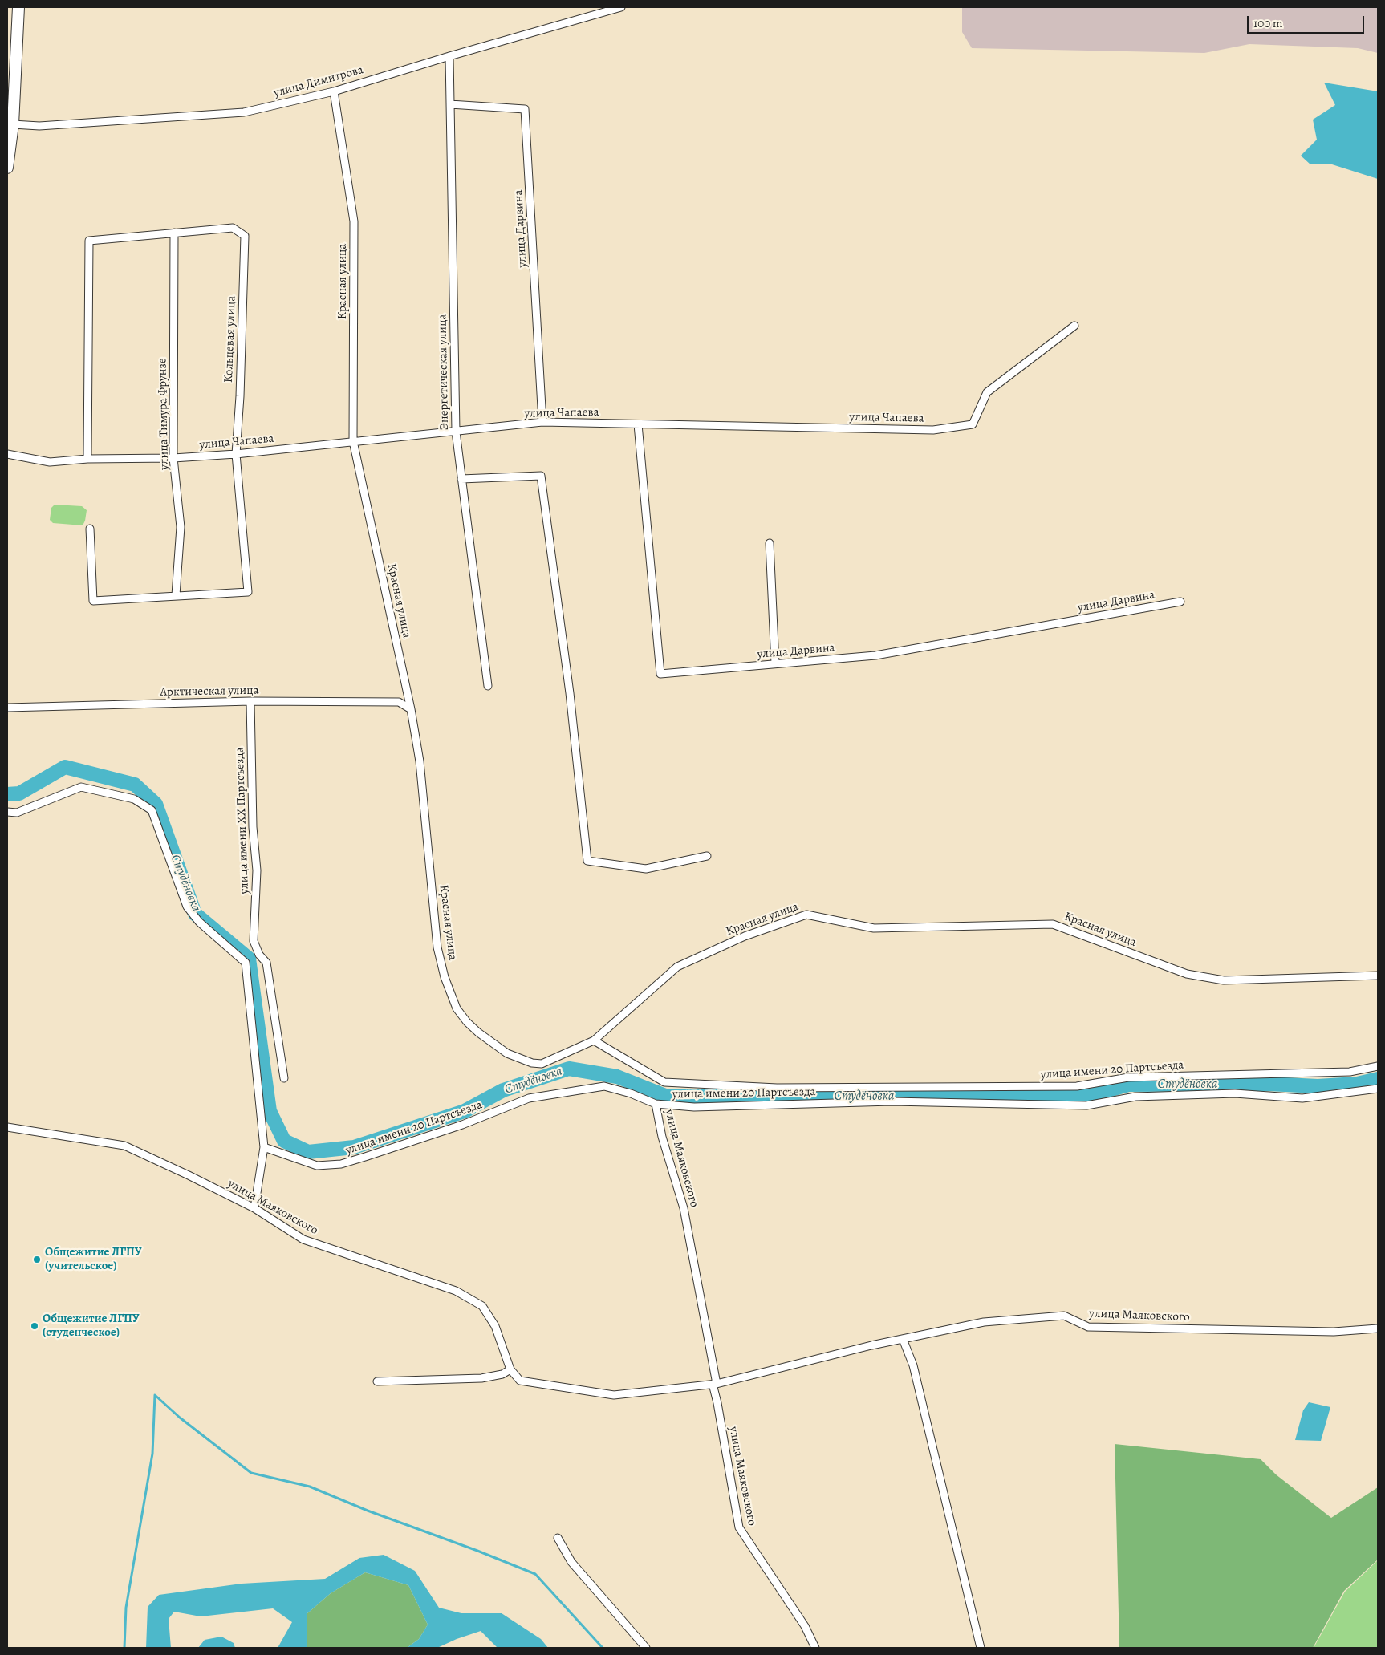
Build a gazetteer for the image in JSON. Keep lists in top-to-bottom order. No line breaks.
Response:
{"streets":{"street":["улица Димитрова","улица Дарвина","Красная улица","Кольцевая улица","Энергетическая улица","улица Чапаева","улица Тимура Фрунзе","Арктическая улица","улица имени ХХ Партсъезда","улица имени 20 Партсъезда","улица Маяковского"]},"crossings":[["улица Димитрова","Красная улица"],["улица Димитрова","Энергетическая улица"],["улица Дарвина","Энергетическая улица"],["улица Дарвина","улица Чапаева"],["Красная улица","улица Чапаева"],["Красная улица","Арктическая улица"],["Красная улица","улица имени 20 Партсъезда"],["Кольцевая улица","улица Чапаева"],["Кольцевая улица","улица Тимура Фрунзе"],["Энергетическая улица","улица Чапаева"],["улица Чапаева","улица Тимура Фрунзе"],["Арктическая улица","улица имени ХХ Партсъезда"],["улица имени 20 Партсъезда","улица Маяковского"]],"water":["Студёновка"],"places":["Общежитие ЛГПУ (учительское)","Общежитие ЛГПУ (студенческое)"],"scale_bar":"100 m"}
